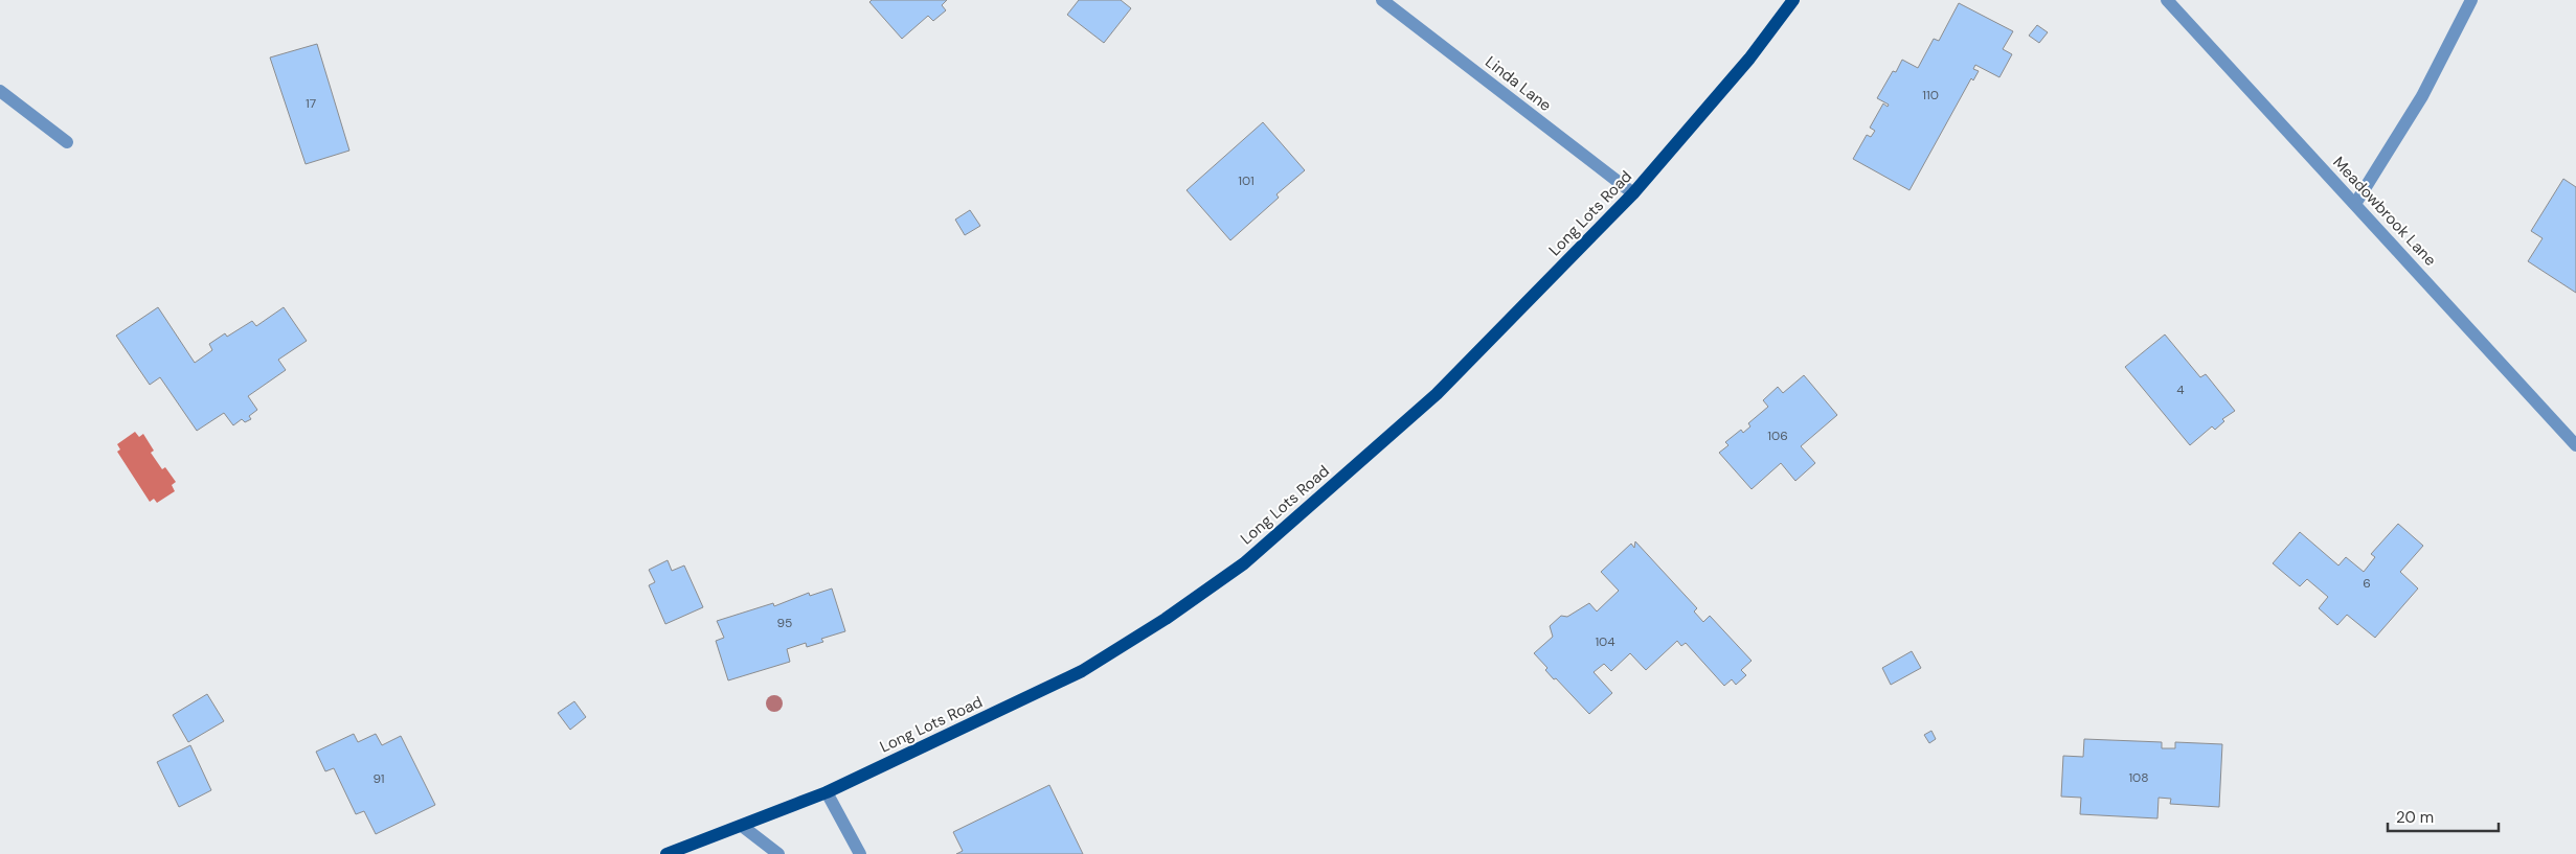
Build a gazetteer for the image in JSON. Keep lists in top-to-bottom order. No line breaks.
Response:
{"streets":{"main road":["Long Lots Road"],"street":["Linda Lane","Meadowbrook Lane"]},"crossings":[["Linda Lane","Long Lots Road"]],"house_numbers":["110","17","101","4","106","6","95","104","108","91"],"scale_bar":"20 m"}
